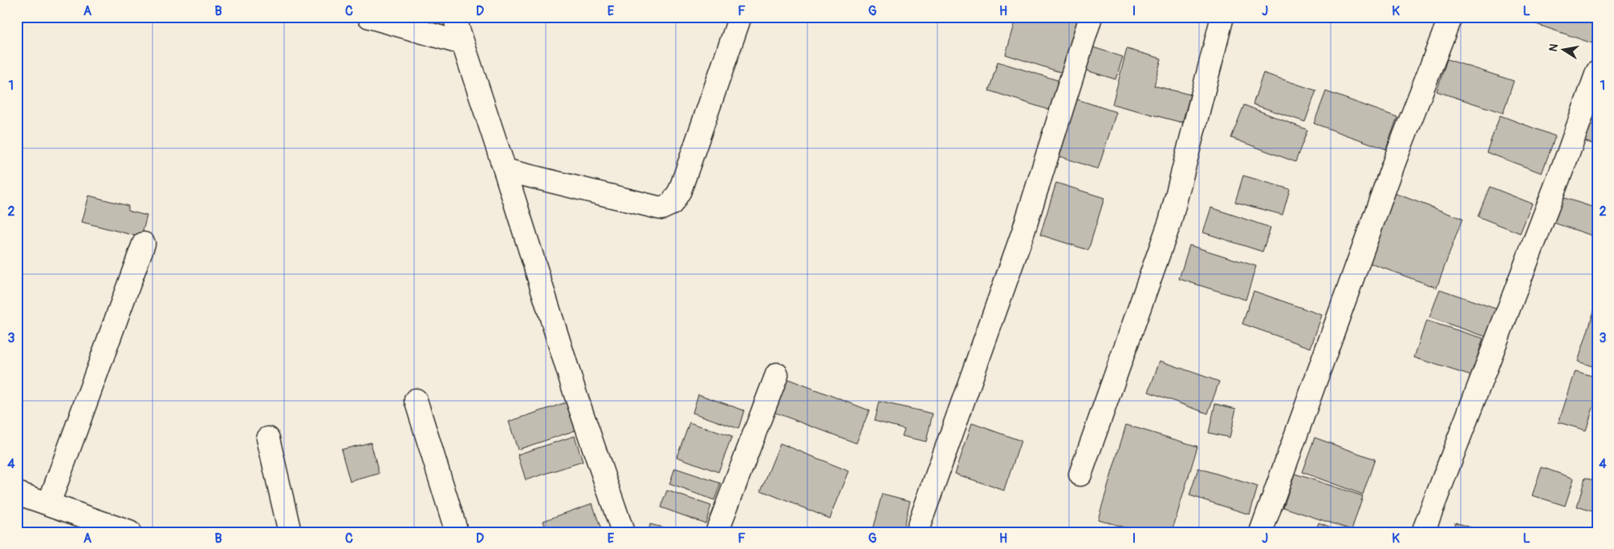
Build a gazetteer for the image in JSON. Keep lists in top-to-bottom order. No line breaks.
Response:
{"north":"left","grid":{"columns":["A","B","C","D","E","F","G","H","I","J","K","L"],"rows":["1","2","3","4"]}}
